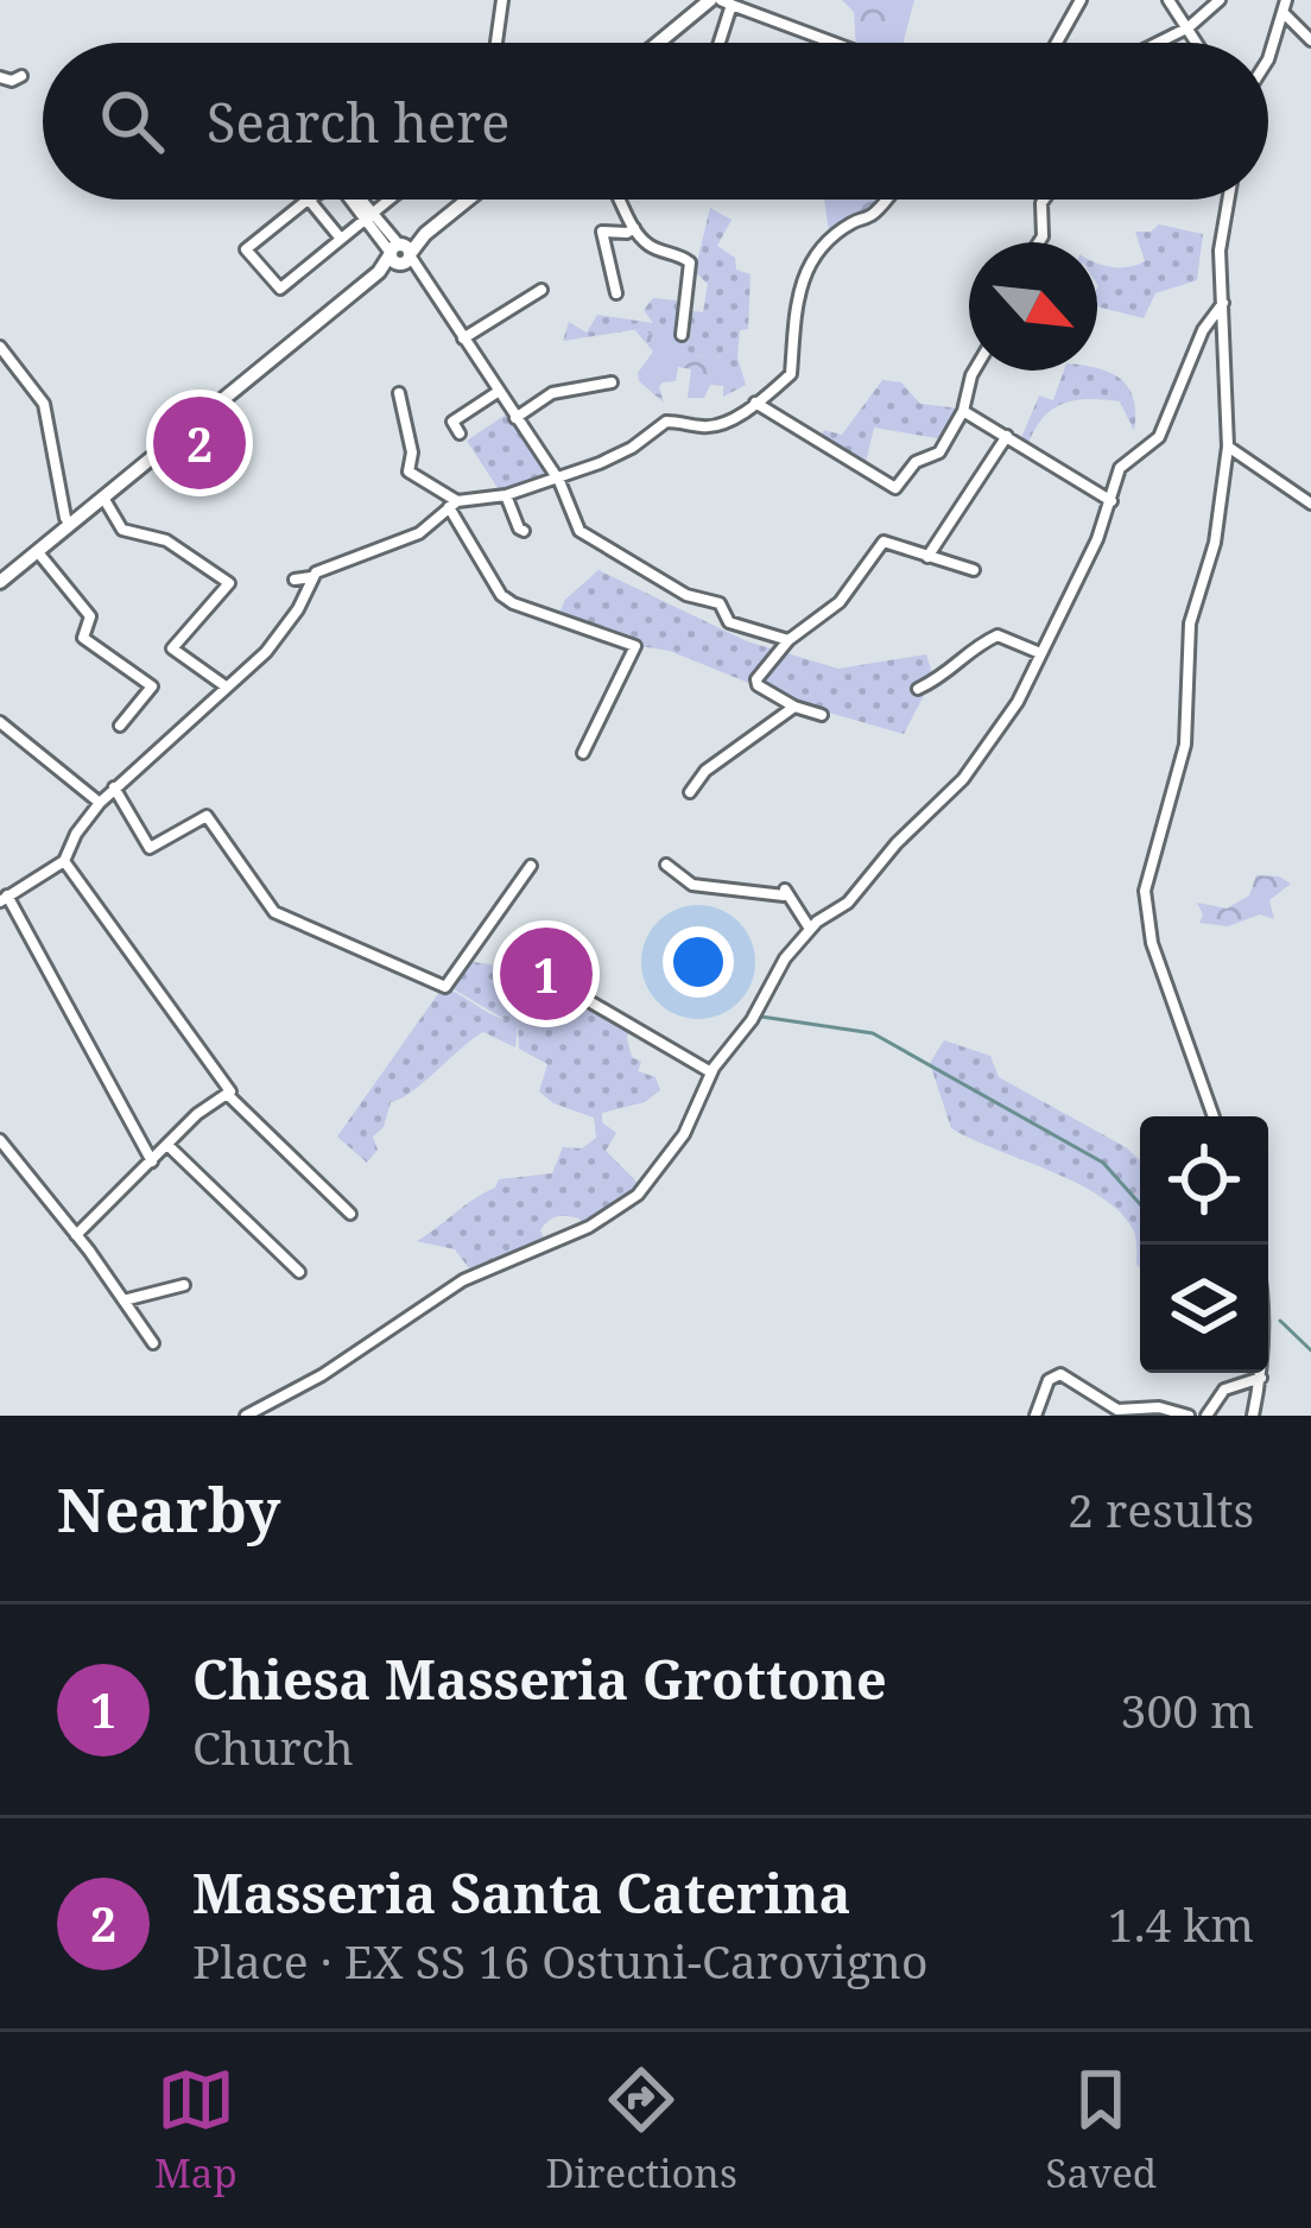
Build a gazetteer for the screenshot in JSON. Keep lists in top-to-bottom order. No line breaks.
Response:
{"north":"bottom right","page":{"search":"Search here","pins":["2","1"],"heading":["Nearby","2 results"],"list":[{"mark":"1","name":"Chiesa Masseria Grottone","note":"Church","value":"300 m"},{"mark":"2","name":"Masseria Santa Caterina","note":"Place · EX SS 16 Ostuni-Carovigno","value":"1.4 km"}],"nav":["Map","Directions","Saved"]}}
